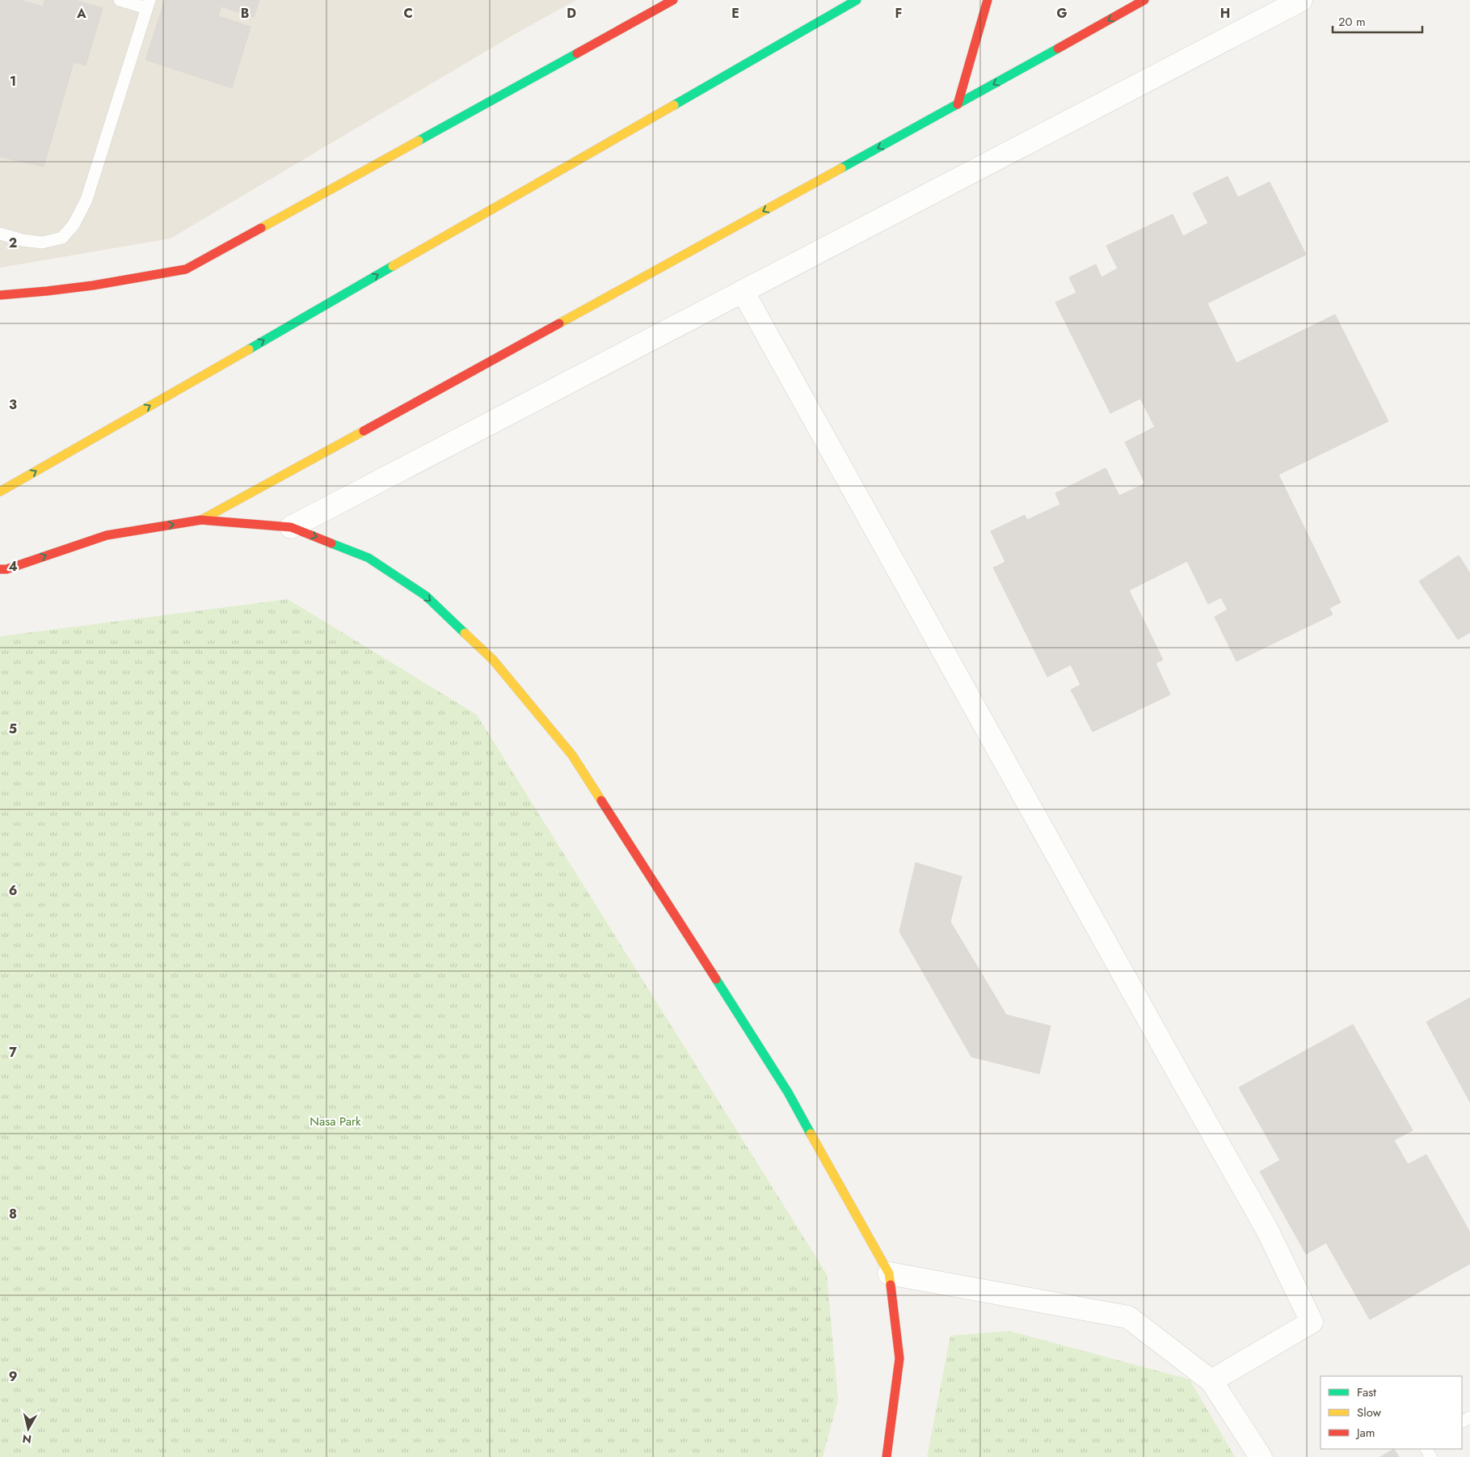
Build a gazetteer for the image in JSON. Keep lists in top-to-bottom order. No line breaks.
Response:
{"parks":["Nasa Park"],"legend":["Fast","Slow","Jam"],"scale_bar":"20 m","north":"bottom","grid":{"columns":["A","B","C","D","E","F","G","H"],"rows":["1","2","3","4","5","6","7","8","9"]}}
